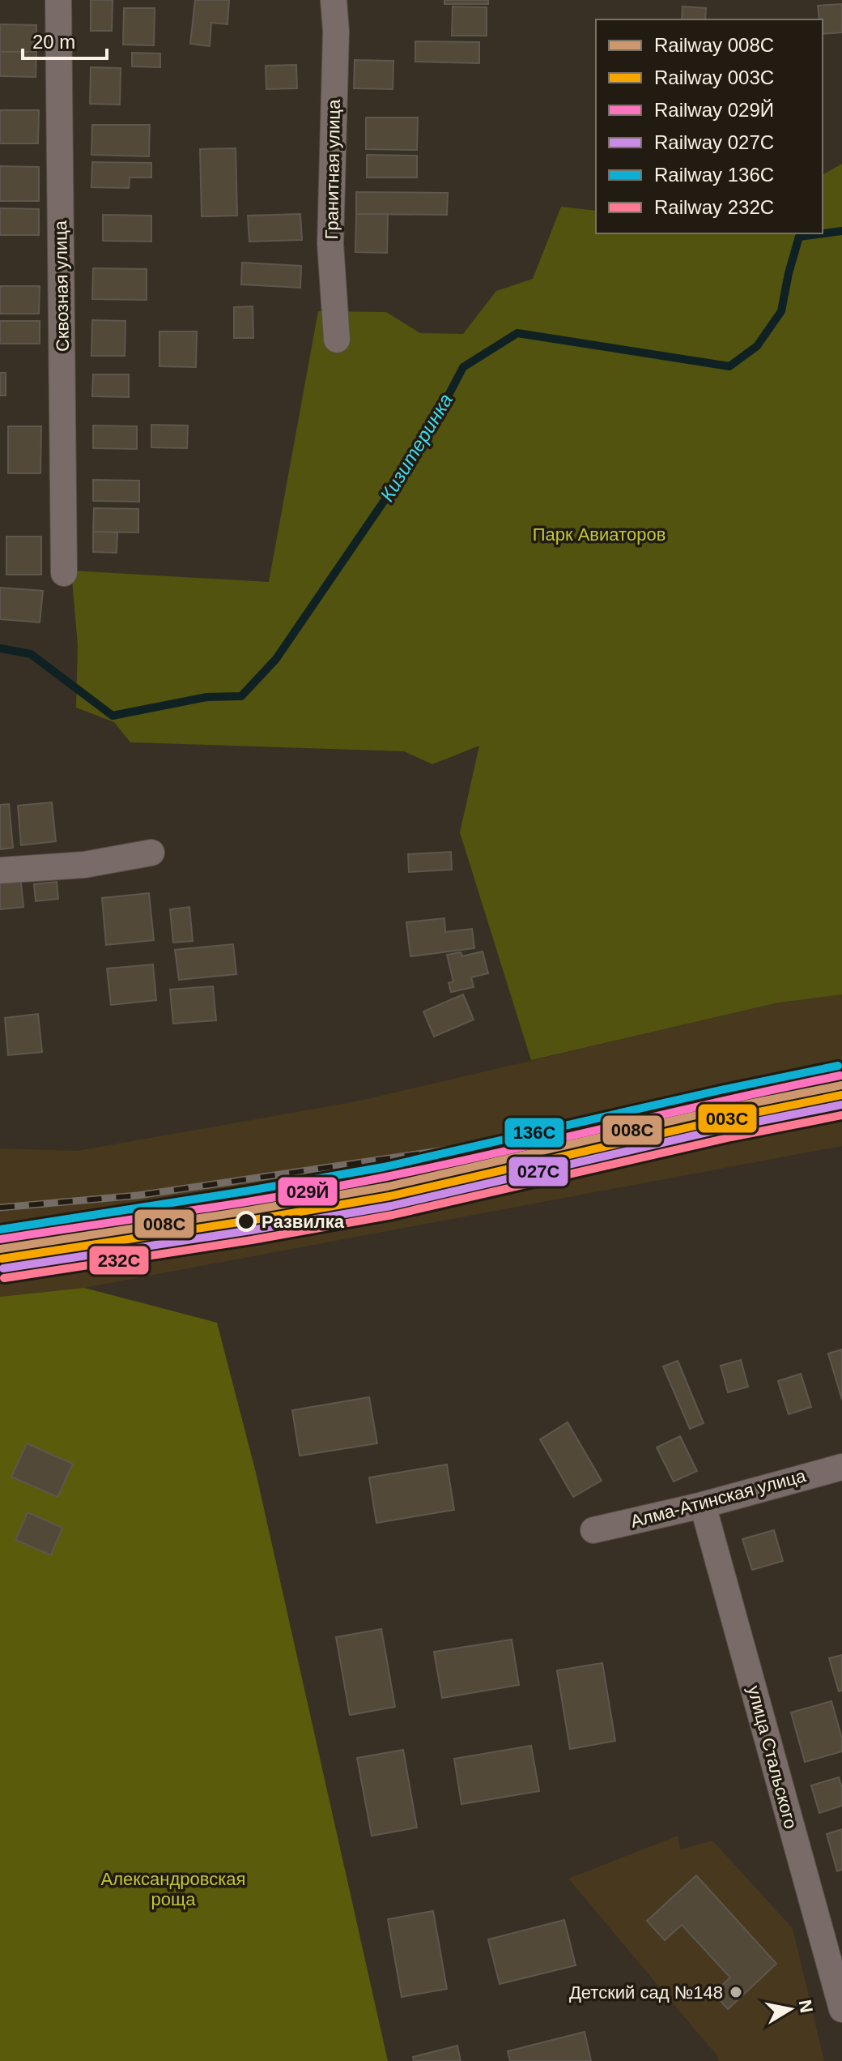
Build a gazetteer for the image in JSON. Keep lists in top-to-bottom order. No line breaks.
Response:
{"streets":{"street":["Гранитная улица","Сквозная улица","Алма-Атинская улица","улица Стальского"]},"crossings":[["Алма-Атинская улица","улица Стальского"]],"water":["Кизитеринка"],"parks":["Парк Авиаторов","Александровская роща"],"places":["Развилка","Детский сад №148"],"lines":["rail line 136С","rail line 029Й","rail line 008С","rail line 003С","rail line 027С","rail line 232C"],"legend":["Railway 008С","Railway 003С","Railway 029Й","Railway 027С","Railway 136С","Railway 232C"],"scale_bar":"20 m","north":"right"}
